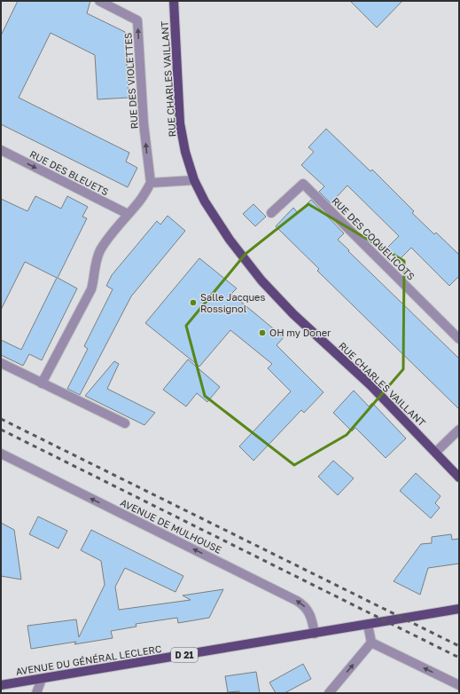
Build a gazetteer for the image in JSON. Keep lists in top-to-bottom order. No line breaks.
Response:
{"streets":{"main road":["RUE CHARLES VAILLANT","D 21","AVENUE DU GÉNÉRAL LECLERC"],"street":["RUE DES VIOLETTES","RUE DES BLEUETS","RUE DES COQUELICOTS","AVENUE DE MULHOUSE"]},"crossings":[["AVENUE DE MULHOUSE","AVENUE DU GÉNÉRAL LECLERC"],["D 21","AVENUE DU GÉNÉRAL LECLERC"]],"one_way":["RUE DES VIOLETTES","RUE DES BLEUETS","AVENUE DE MULHOUSE"],"places":["Salle Jacques Rossignol","OH my Doner"]}
